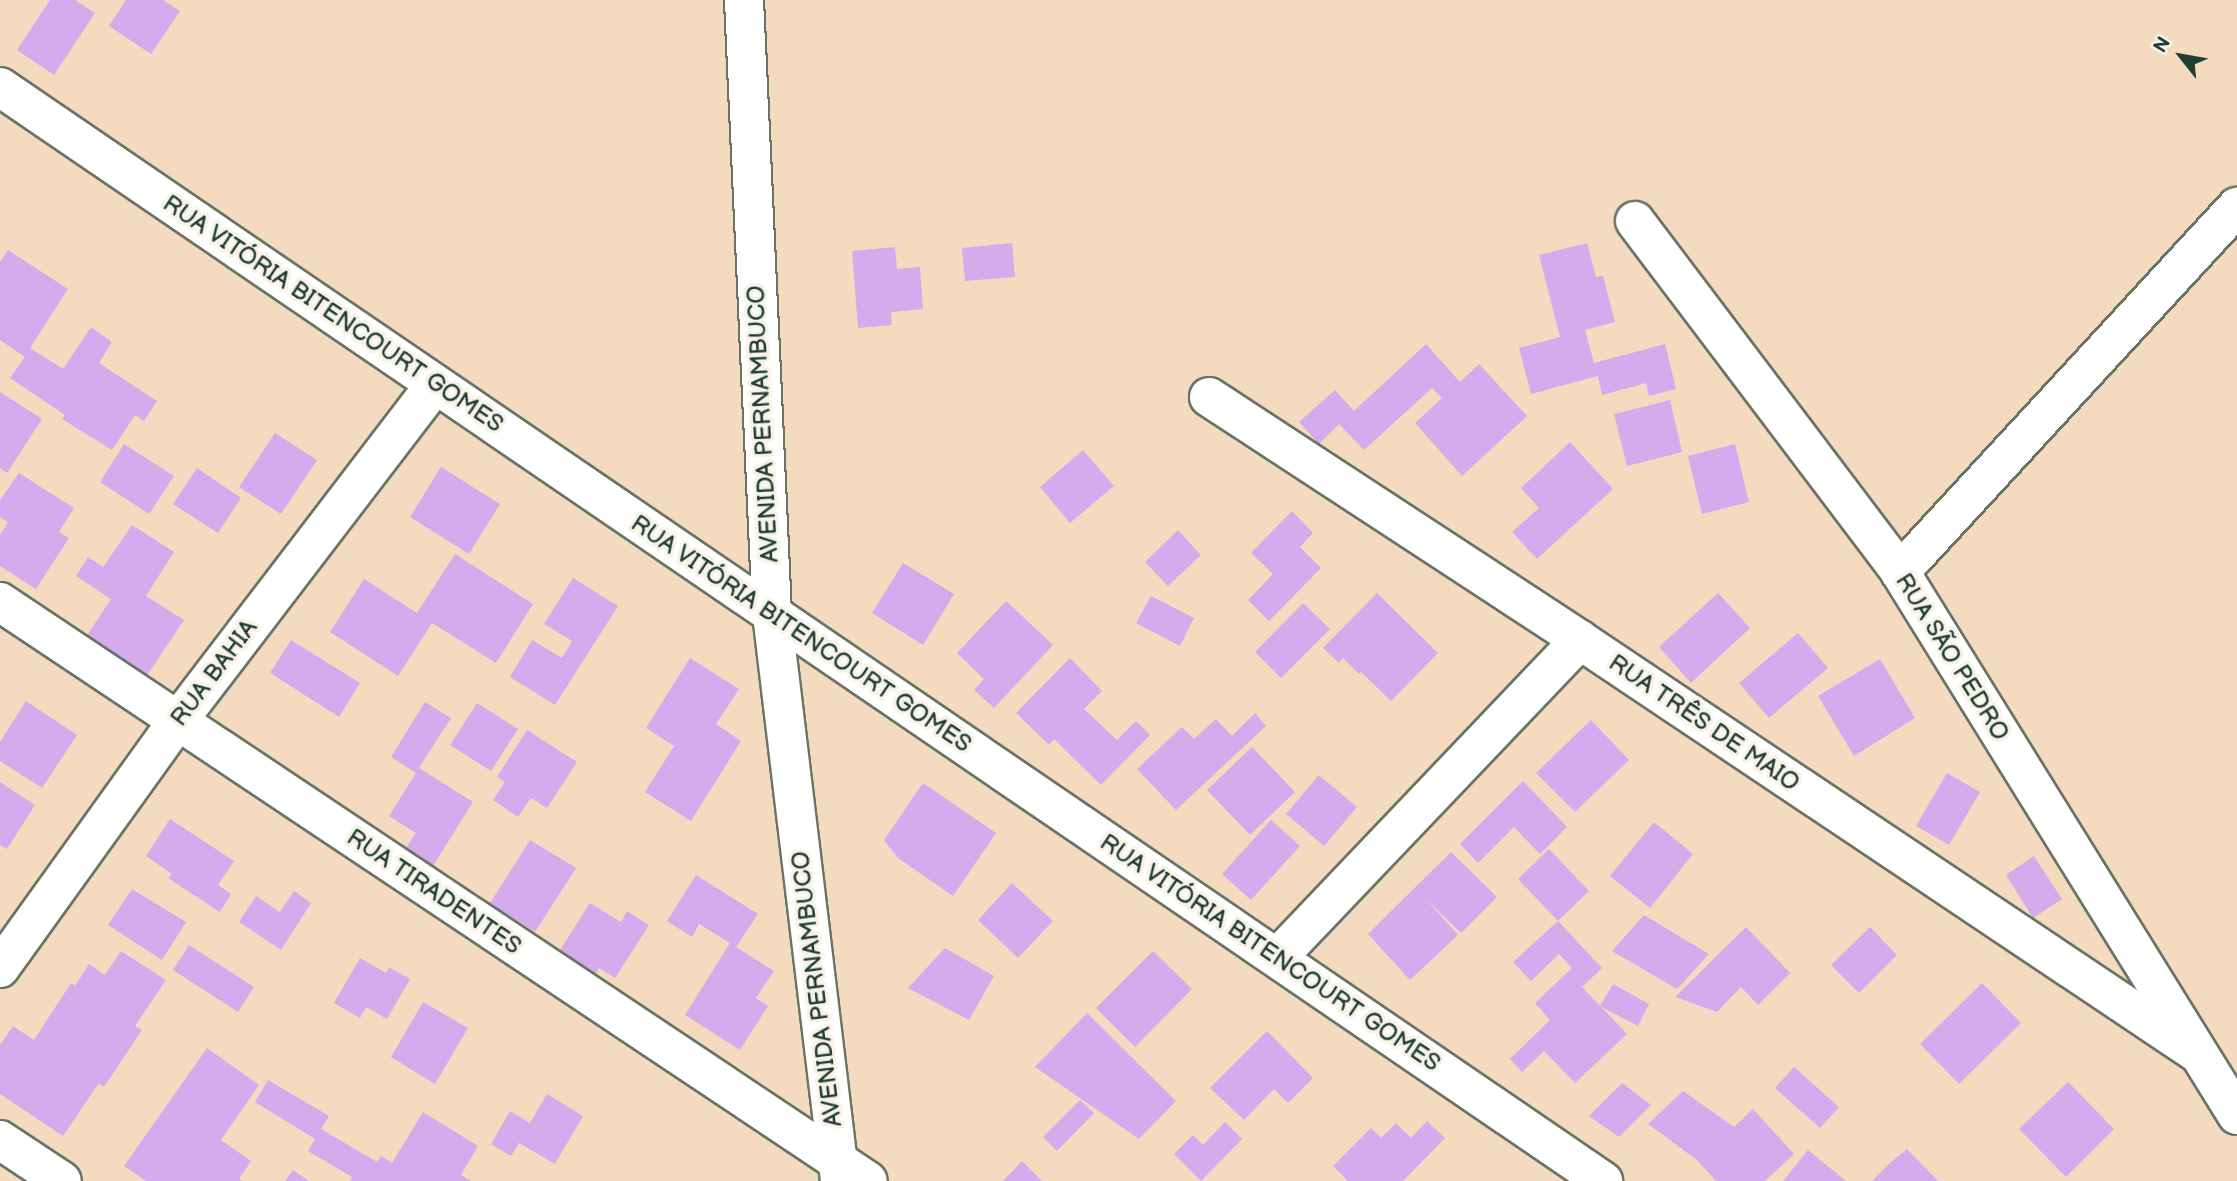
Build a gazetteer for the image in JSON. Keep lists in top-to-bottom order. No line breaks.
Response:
{"streets":{"street":["RUA VITÓRIA BITENCOURT GOMES","AVENIDA PERNAMBUCO","RUA SÃO PEDRO","RUA BAHIA","RUA TRÊS DE MAIO","RUA TIRADENTES"]},"crossings":[["RUA VITÓRIA BITENCOURT GOMES","AVENIDA PERNAMBUCO"],["RUA VITÓRIA BITENCOURT GOMES","RUA BAHIA"],["AVENIDA PERNAMBUCO","RUA TIRADENTES"],["RUA SÃO PEDRO","RUA TRÊS DE MAIO"],["RUA BAHIA","RUA TIRADENTES"]],"north":"top left"}
